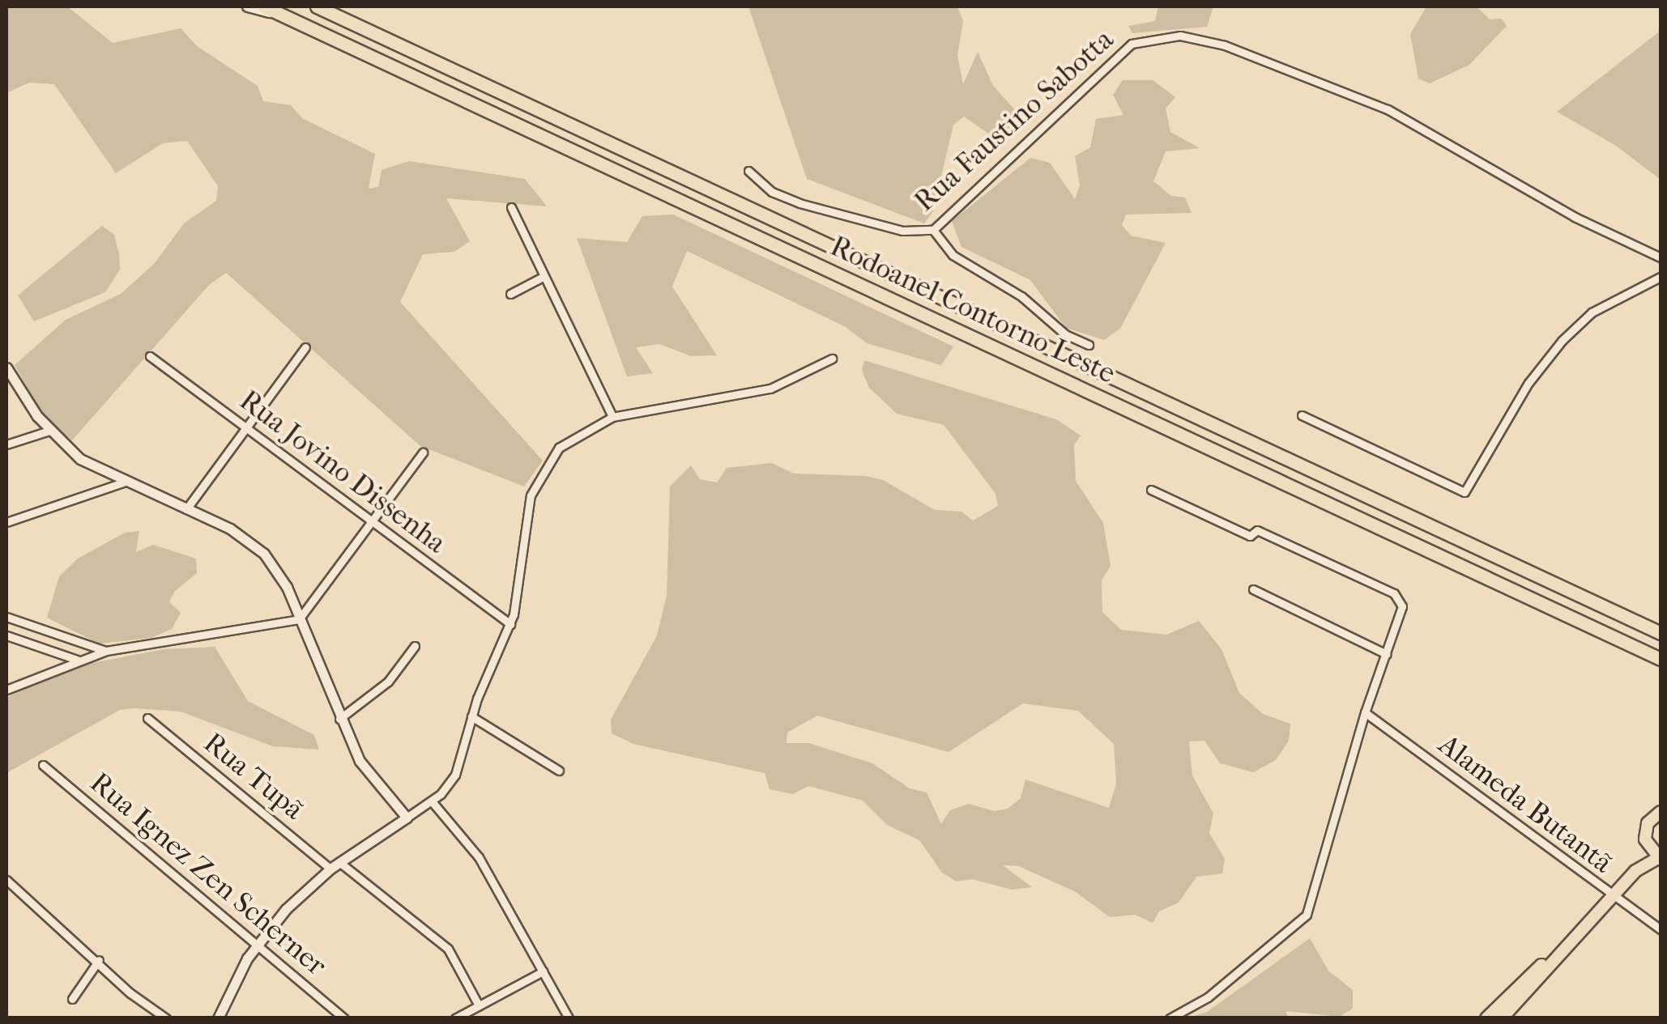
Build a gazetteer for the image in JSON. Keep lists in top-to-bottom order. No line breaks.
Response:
{"streets":{"highway":["Rodoanel Contorno Leste"],"street":["Rua Faustino Sabotta","Rua Jovino Dissenha","Rua Tupã","Alameda Butantã","Rua Ignez Zen Scherner"]}}
